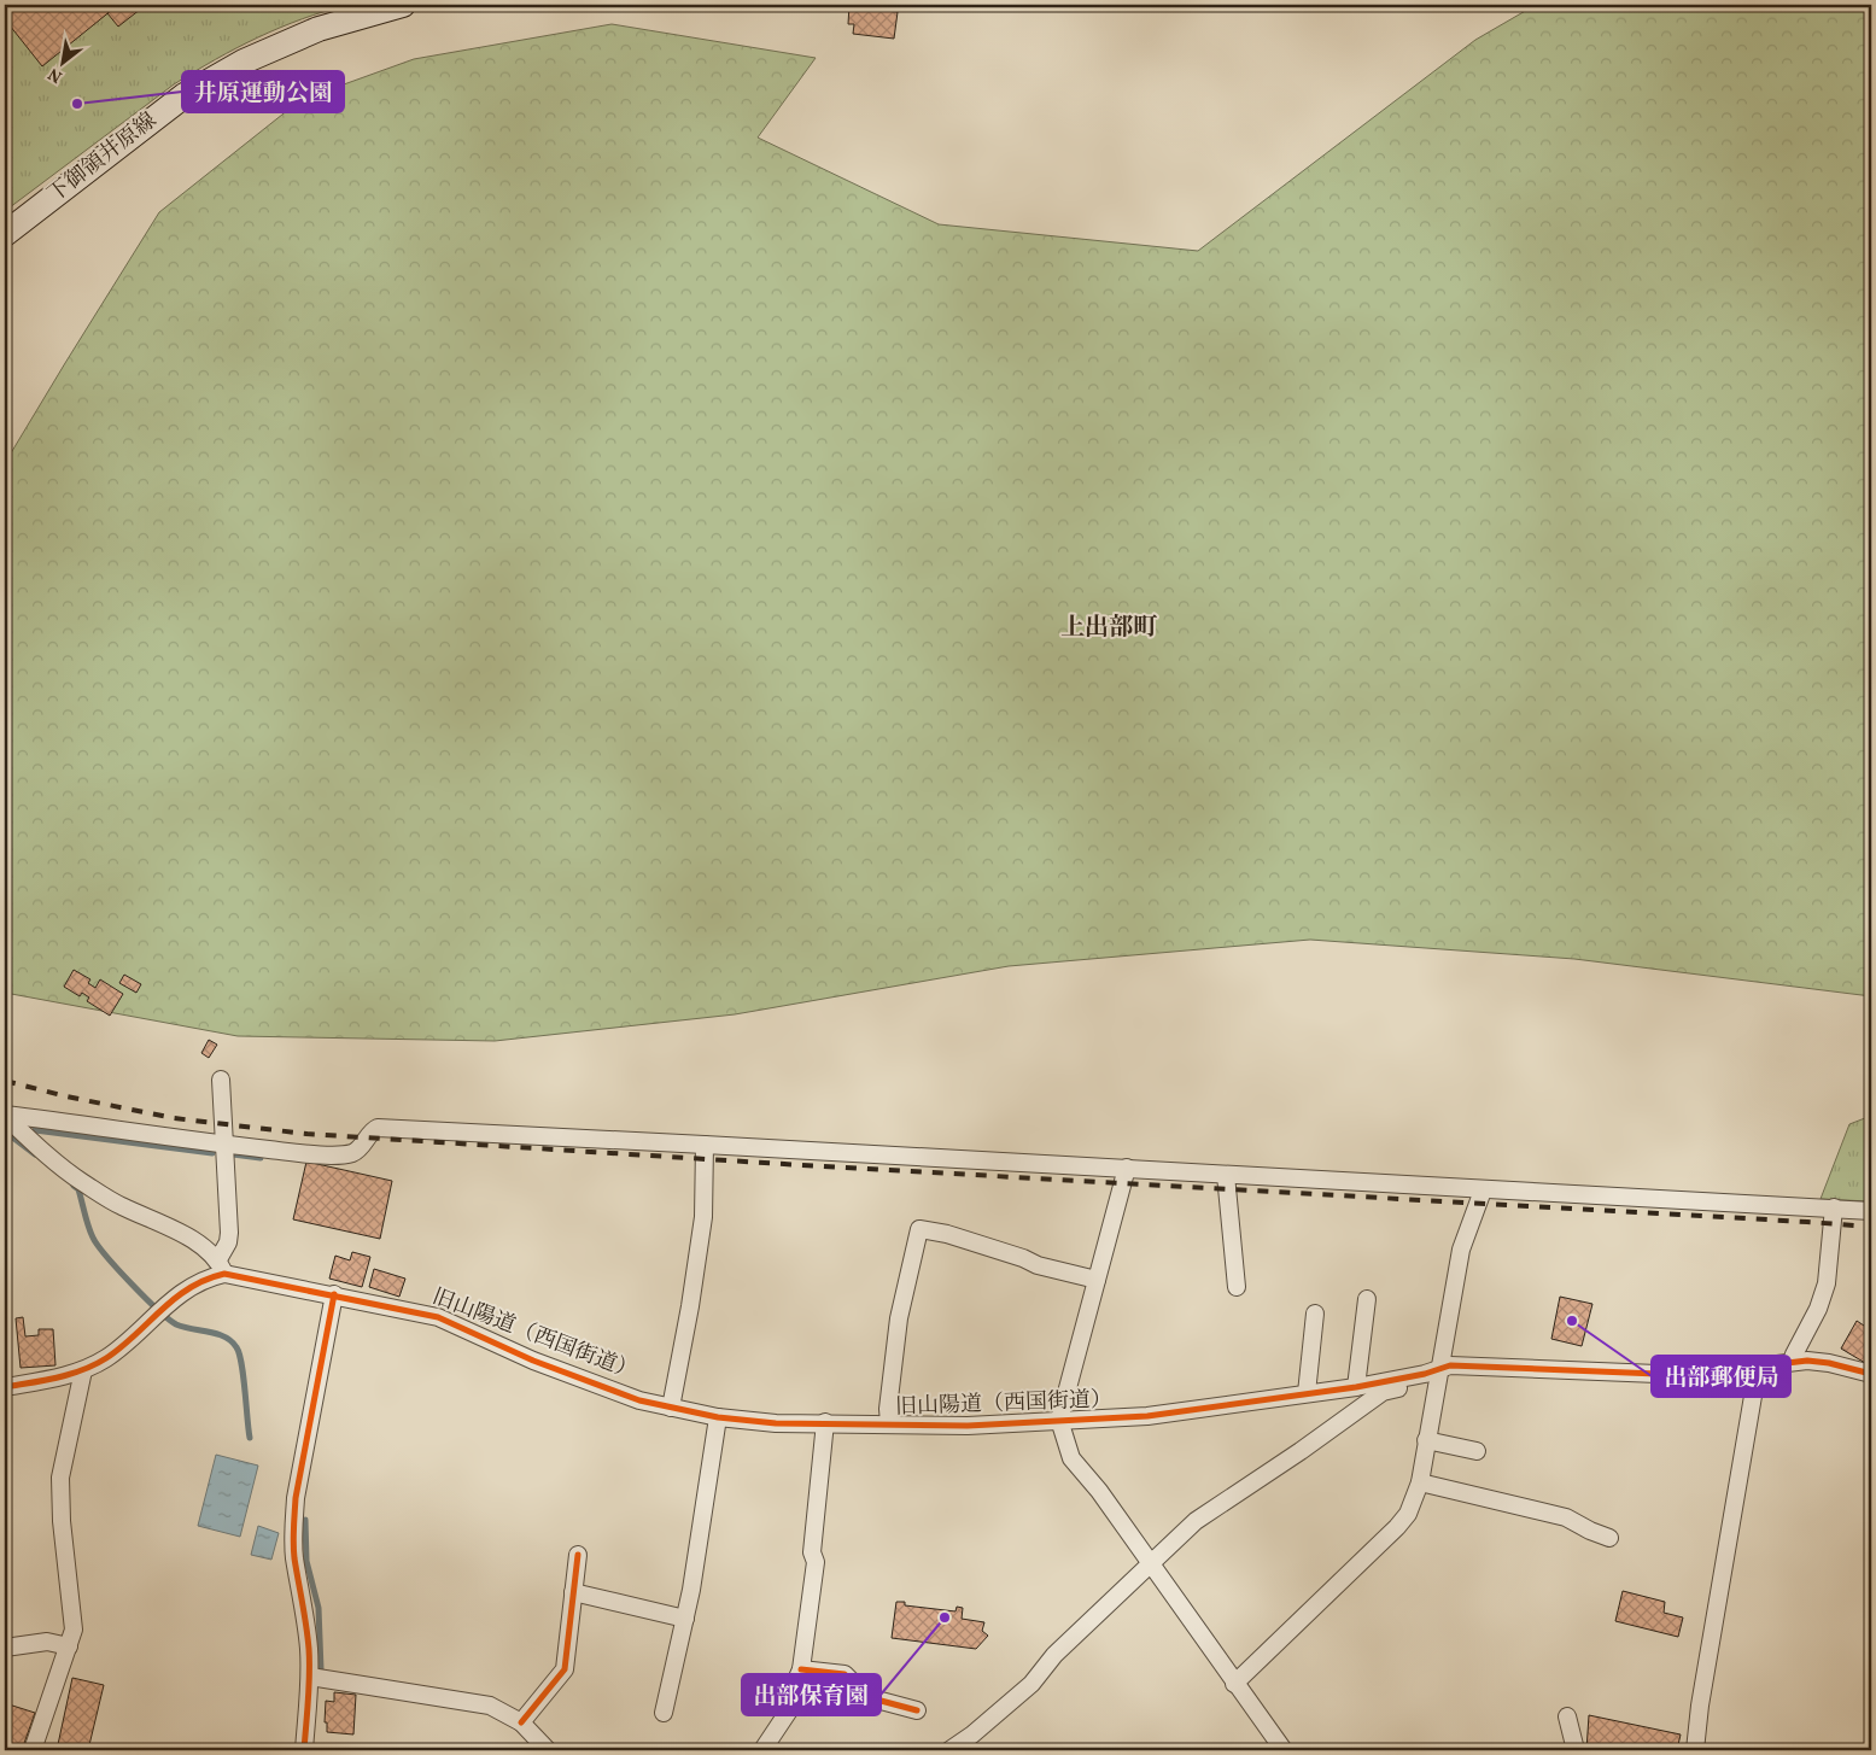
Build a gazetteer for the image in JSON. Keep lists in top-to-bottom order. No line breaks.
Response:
{"streets":{"main road":["下御領井原線"],"street":["旧山陽道（西国街道）"]},"districts":["上出部町"],"places":["井原運動公園","出部郵便局","出部保育園"],"north":"bottom left"}
